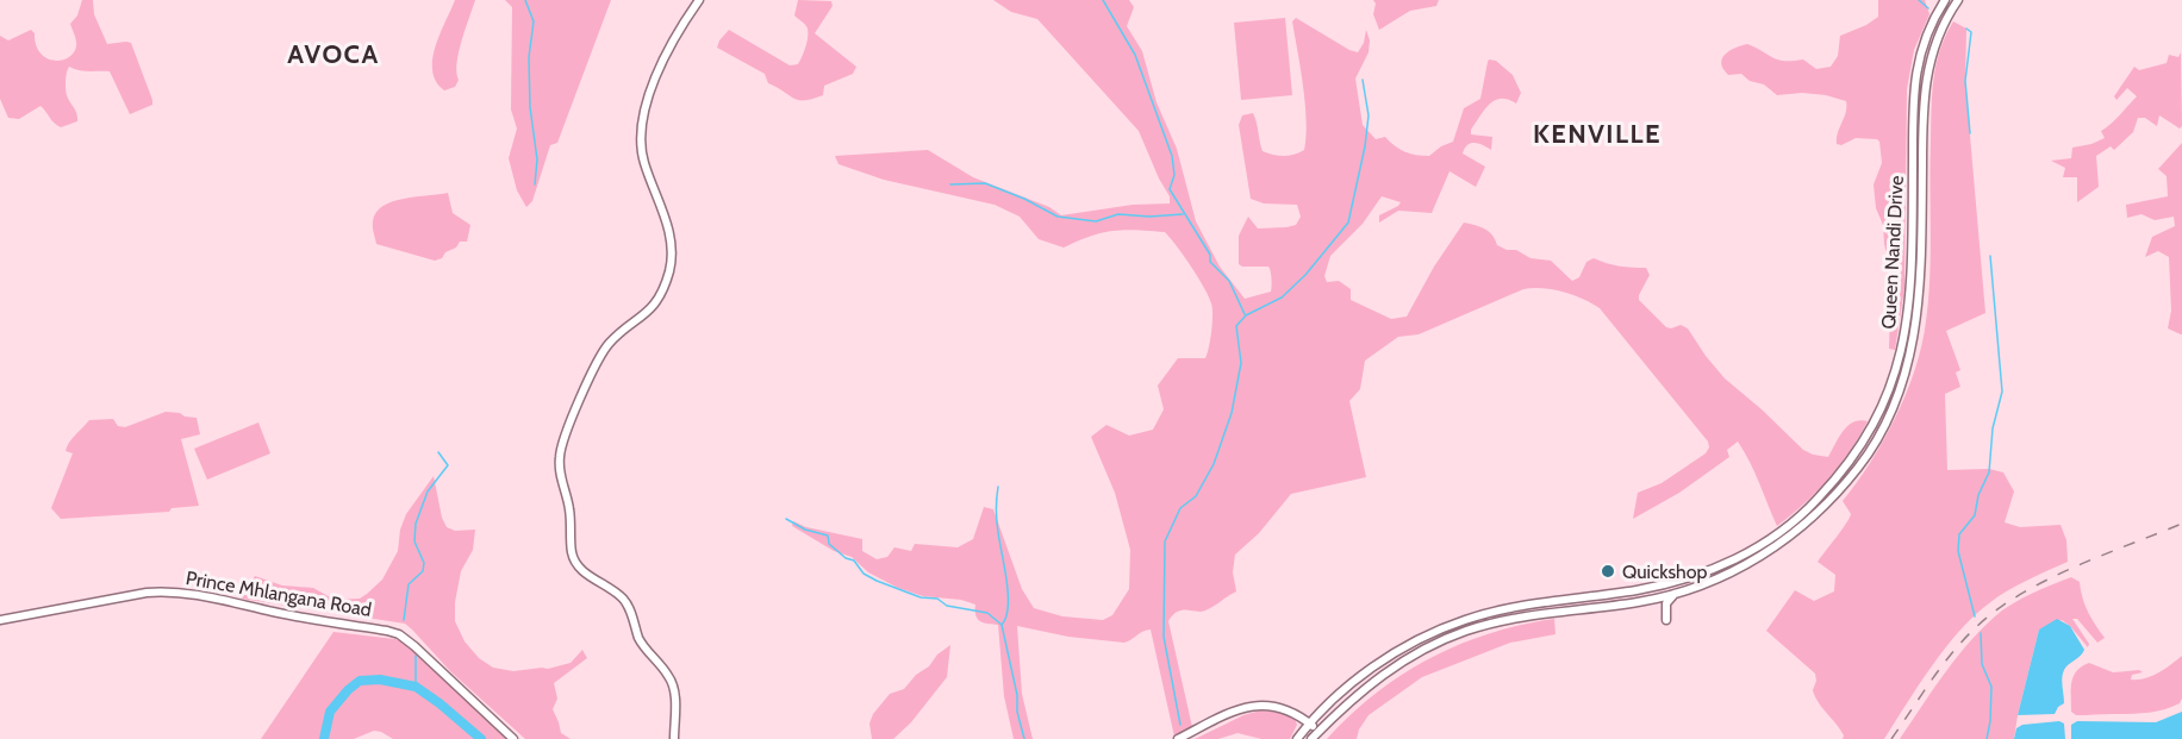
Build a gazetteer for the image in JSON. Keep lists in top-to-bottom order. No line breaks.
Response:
{"streets":{"main road":["Queen Nandi Drive","Prince Mhlangana Road"]},"districts":["AVOCA","KENVILLE"],"places":["Quickshop"]}
